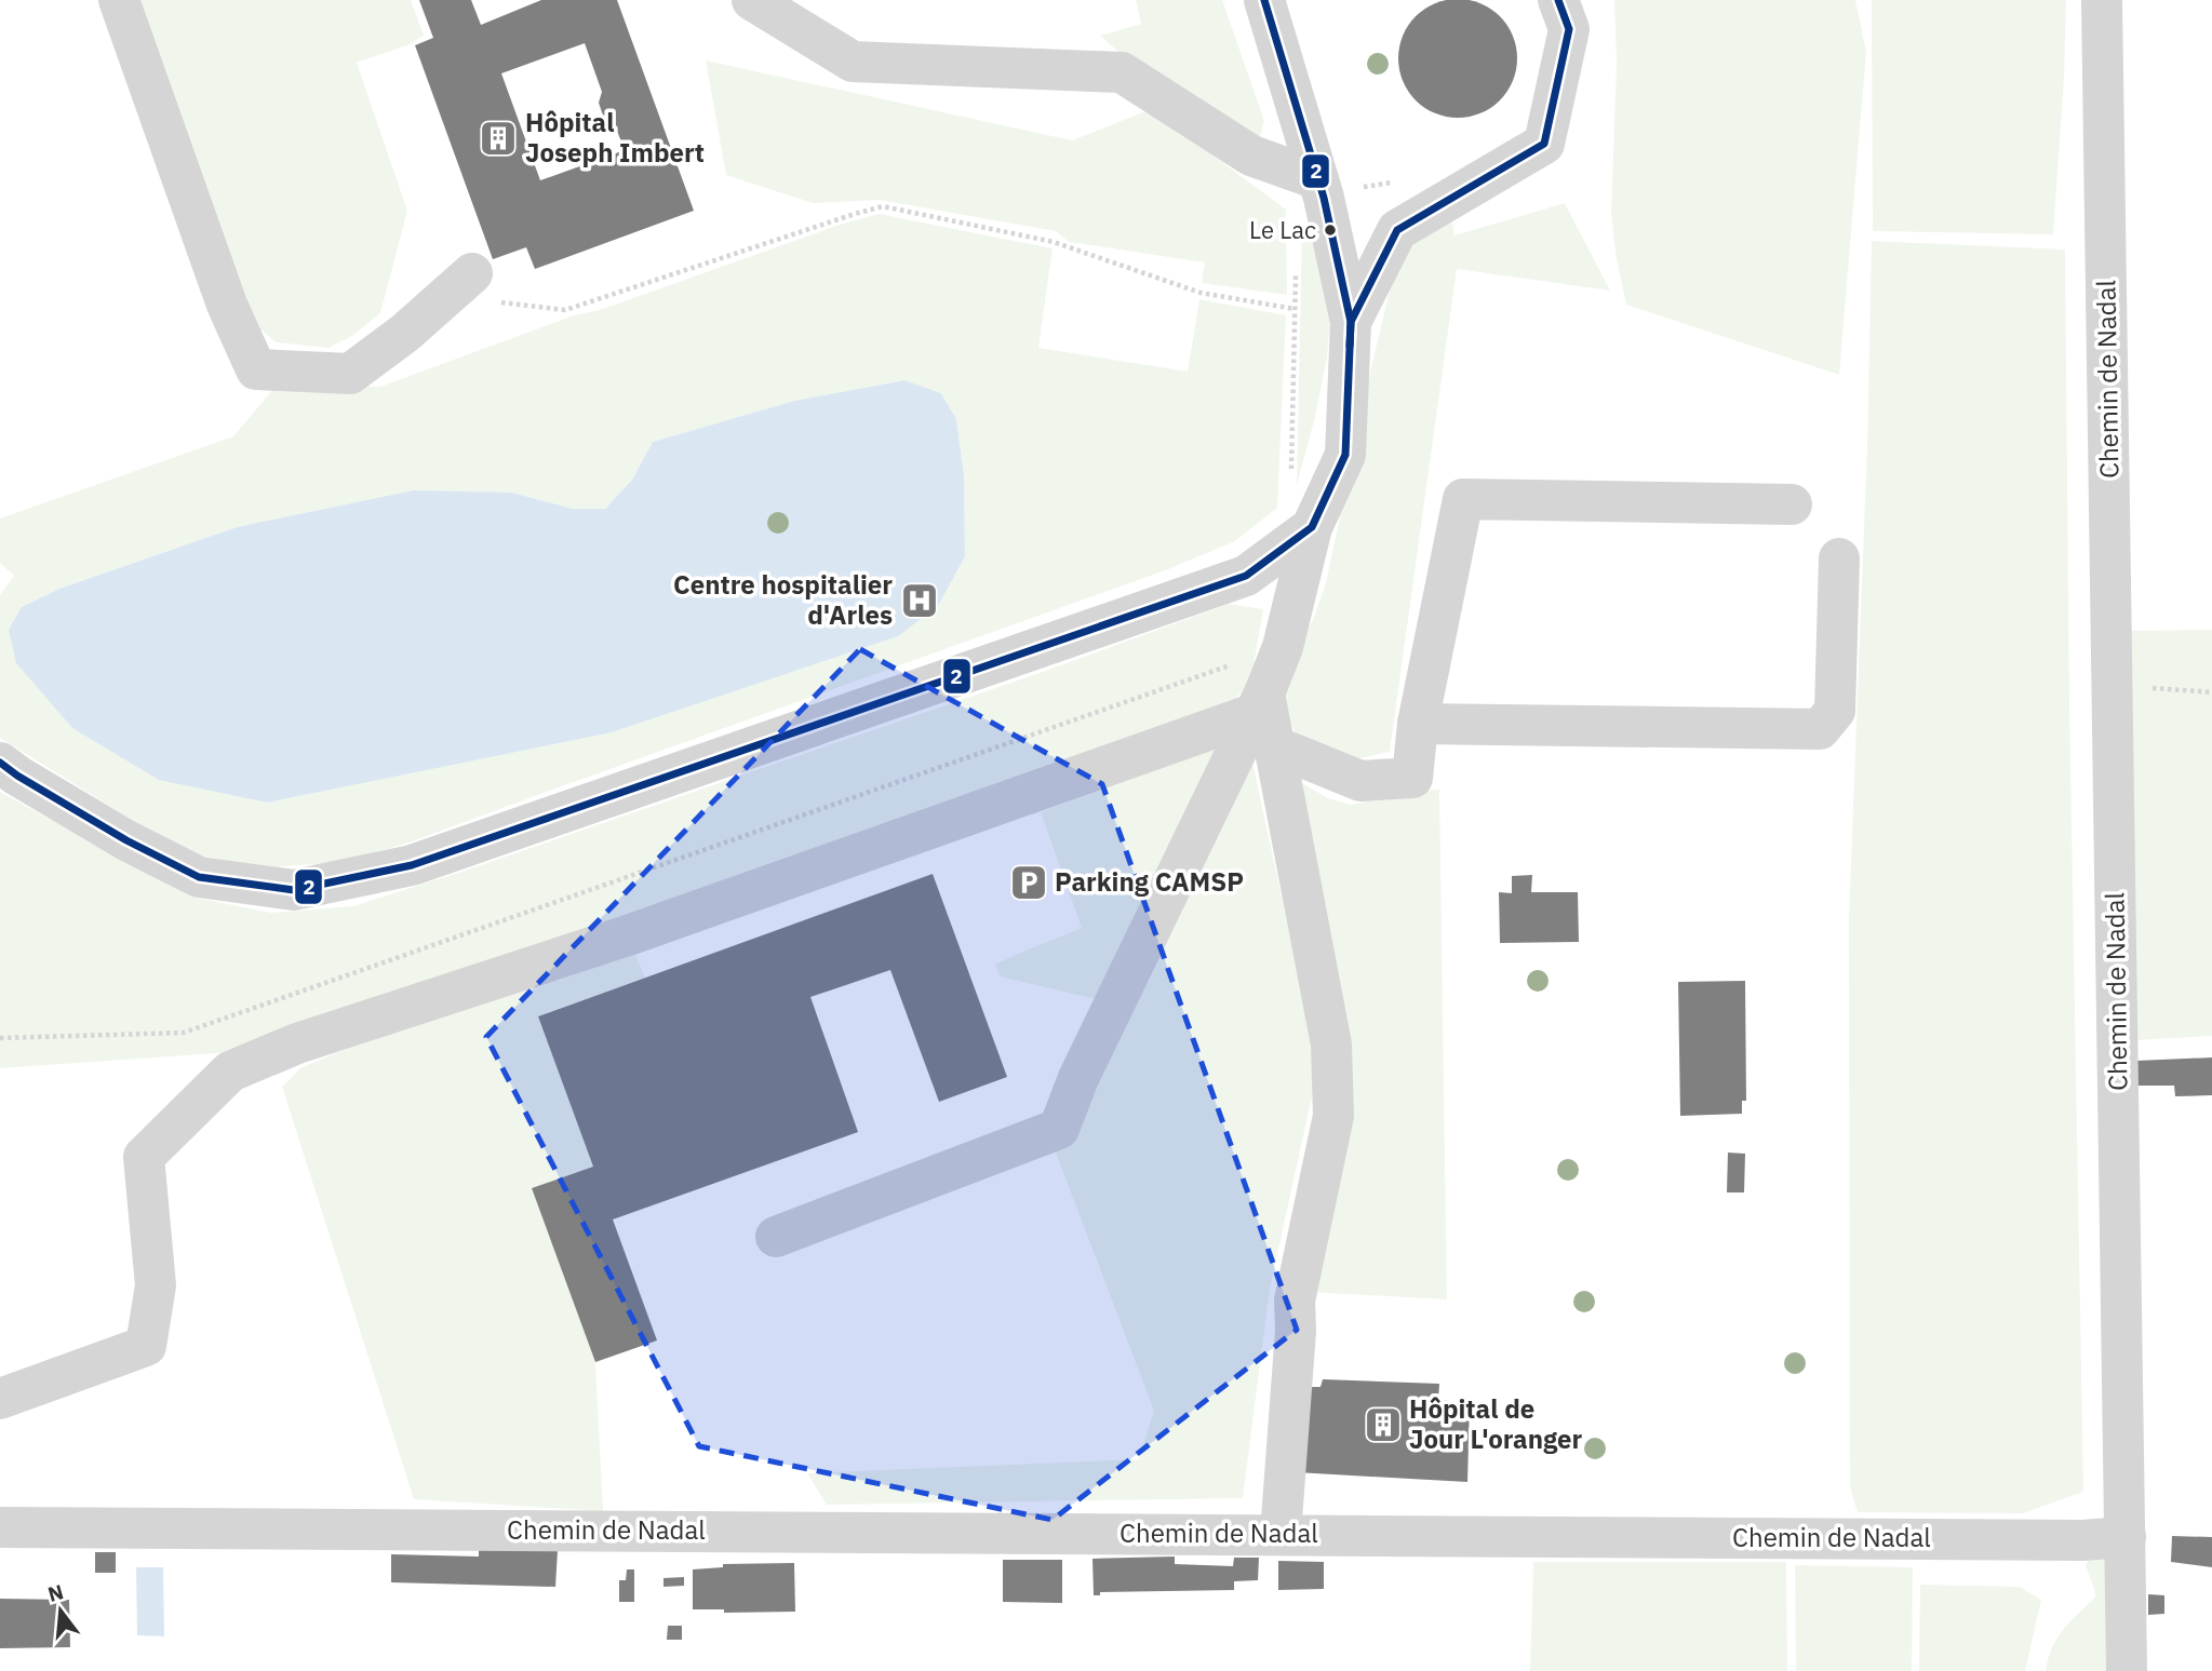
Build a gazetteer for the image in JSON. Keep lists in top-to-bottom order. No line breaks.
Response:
{"streets":{"street":["Chemin de Nadal"]},"places":{"building":["Hôpital Joseph Imbert","Hôpital de Jour L'oranger"],"other":["Le Lac"],"hospital":["Centre hospitalier d'Arles"],"parking":["Parking CAMSP"]},"lines":["transit line 2"],"north":"top"}
